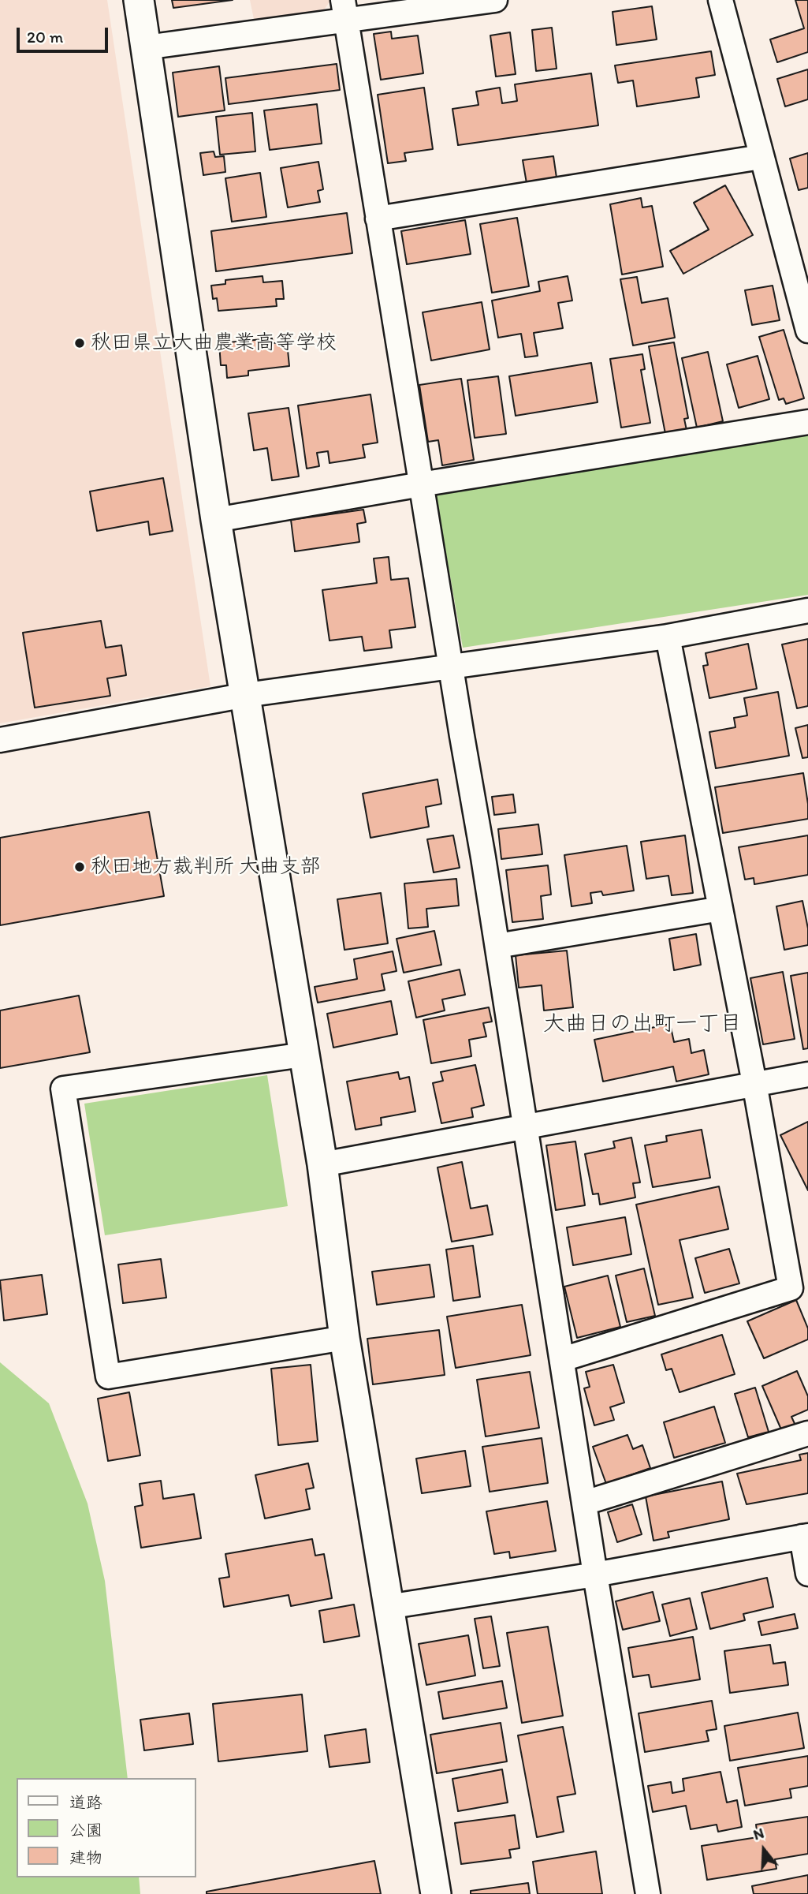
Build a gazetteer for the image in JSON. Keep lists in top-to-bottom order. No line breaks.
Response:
{"districts":["大曲日の出町一丁目"],"places":["秋田県立大曲農業高等学校","秋田地方裁判所 大曲支部"],"legend":["道路","公園","建物"],"scale_bar":"20 m","north":"top"}
